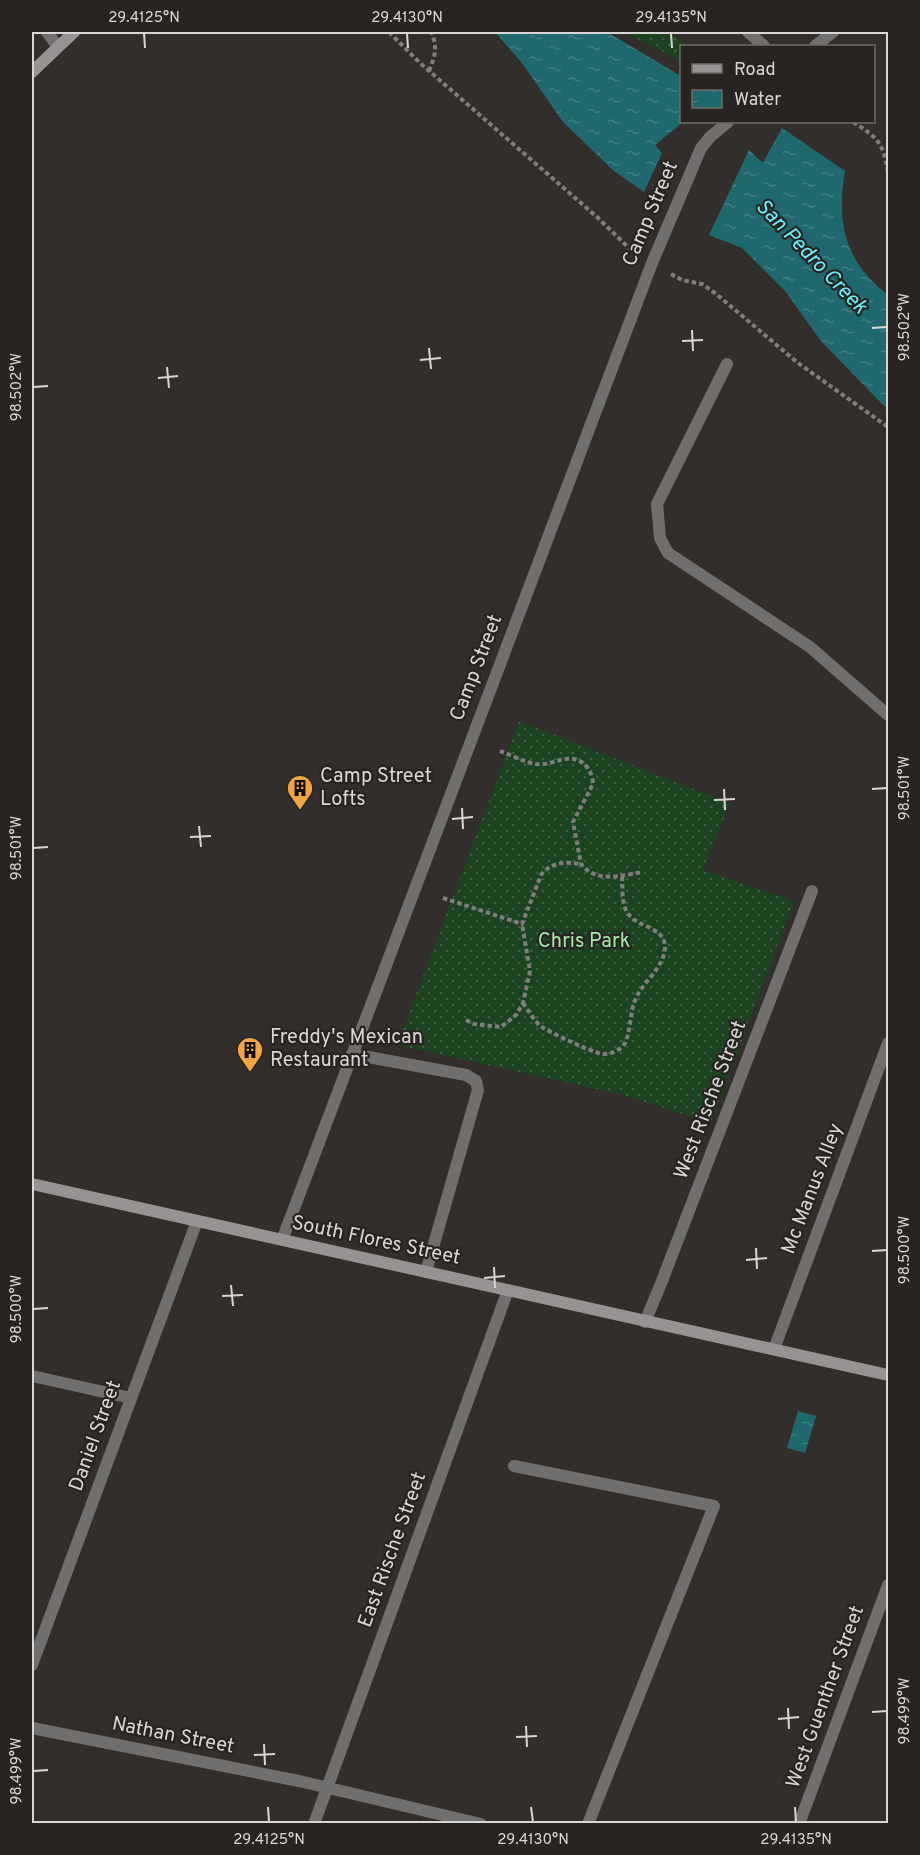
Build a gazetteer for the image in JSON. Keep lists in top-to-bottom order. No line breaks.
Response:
{"streets":{"main road":["South Flores Street"],"street":["Camp Street","West Rische Street","Mc Manus Alley","Daniel Street","East Rische Street","West Guenther Street","Nathan Street"]},"crossings":[["Camp Street","South Flores Street"],["West Rische Street","South Flores Street"],["Mc Manus Alley","South Flores Street"],["South Flores Street","Daniel Street"],["South Flores Street","East Rische Street"],["East Rische Street","Nathan Street"]],"water":["San Pedro Creek"],"parks":["Chris Park"],"places":{"building":["Camp Street Lofts","Freddy's Mexican Restaurant"]},"legend":["Road","Water"],"coordinates":["29.4125°N","29.4130°N","29.4135°N","98.502°W","98.501°W","98.500°W","98.499°W"]}
